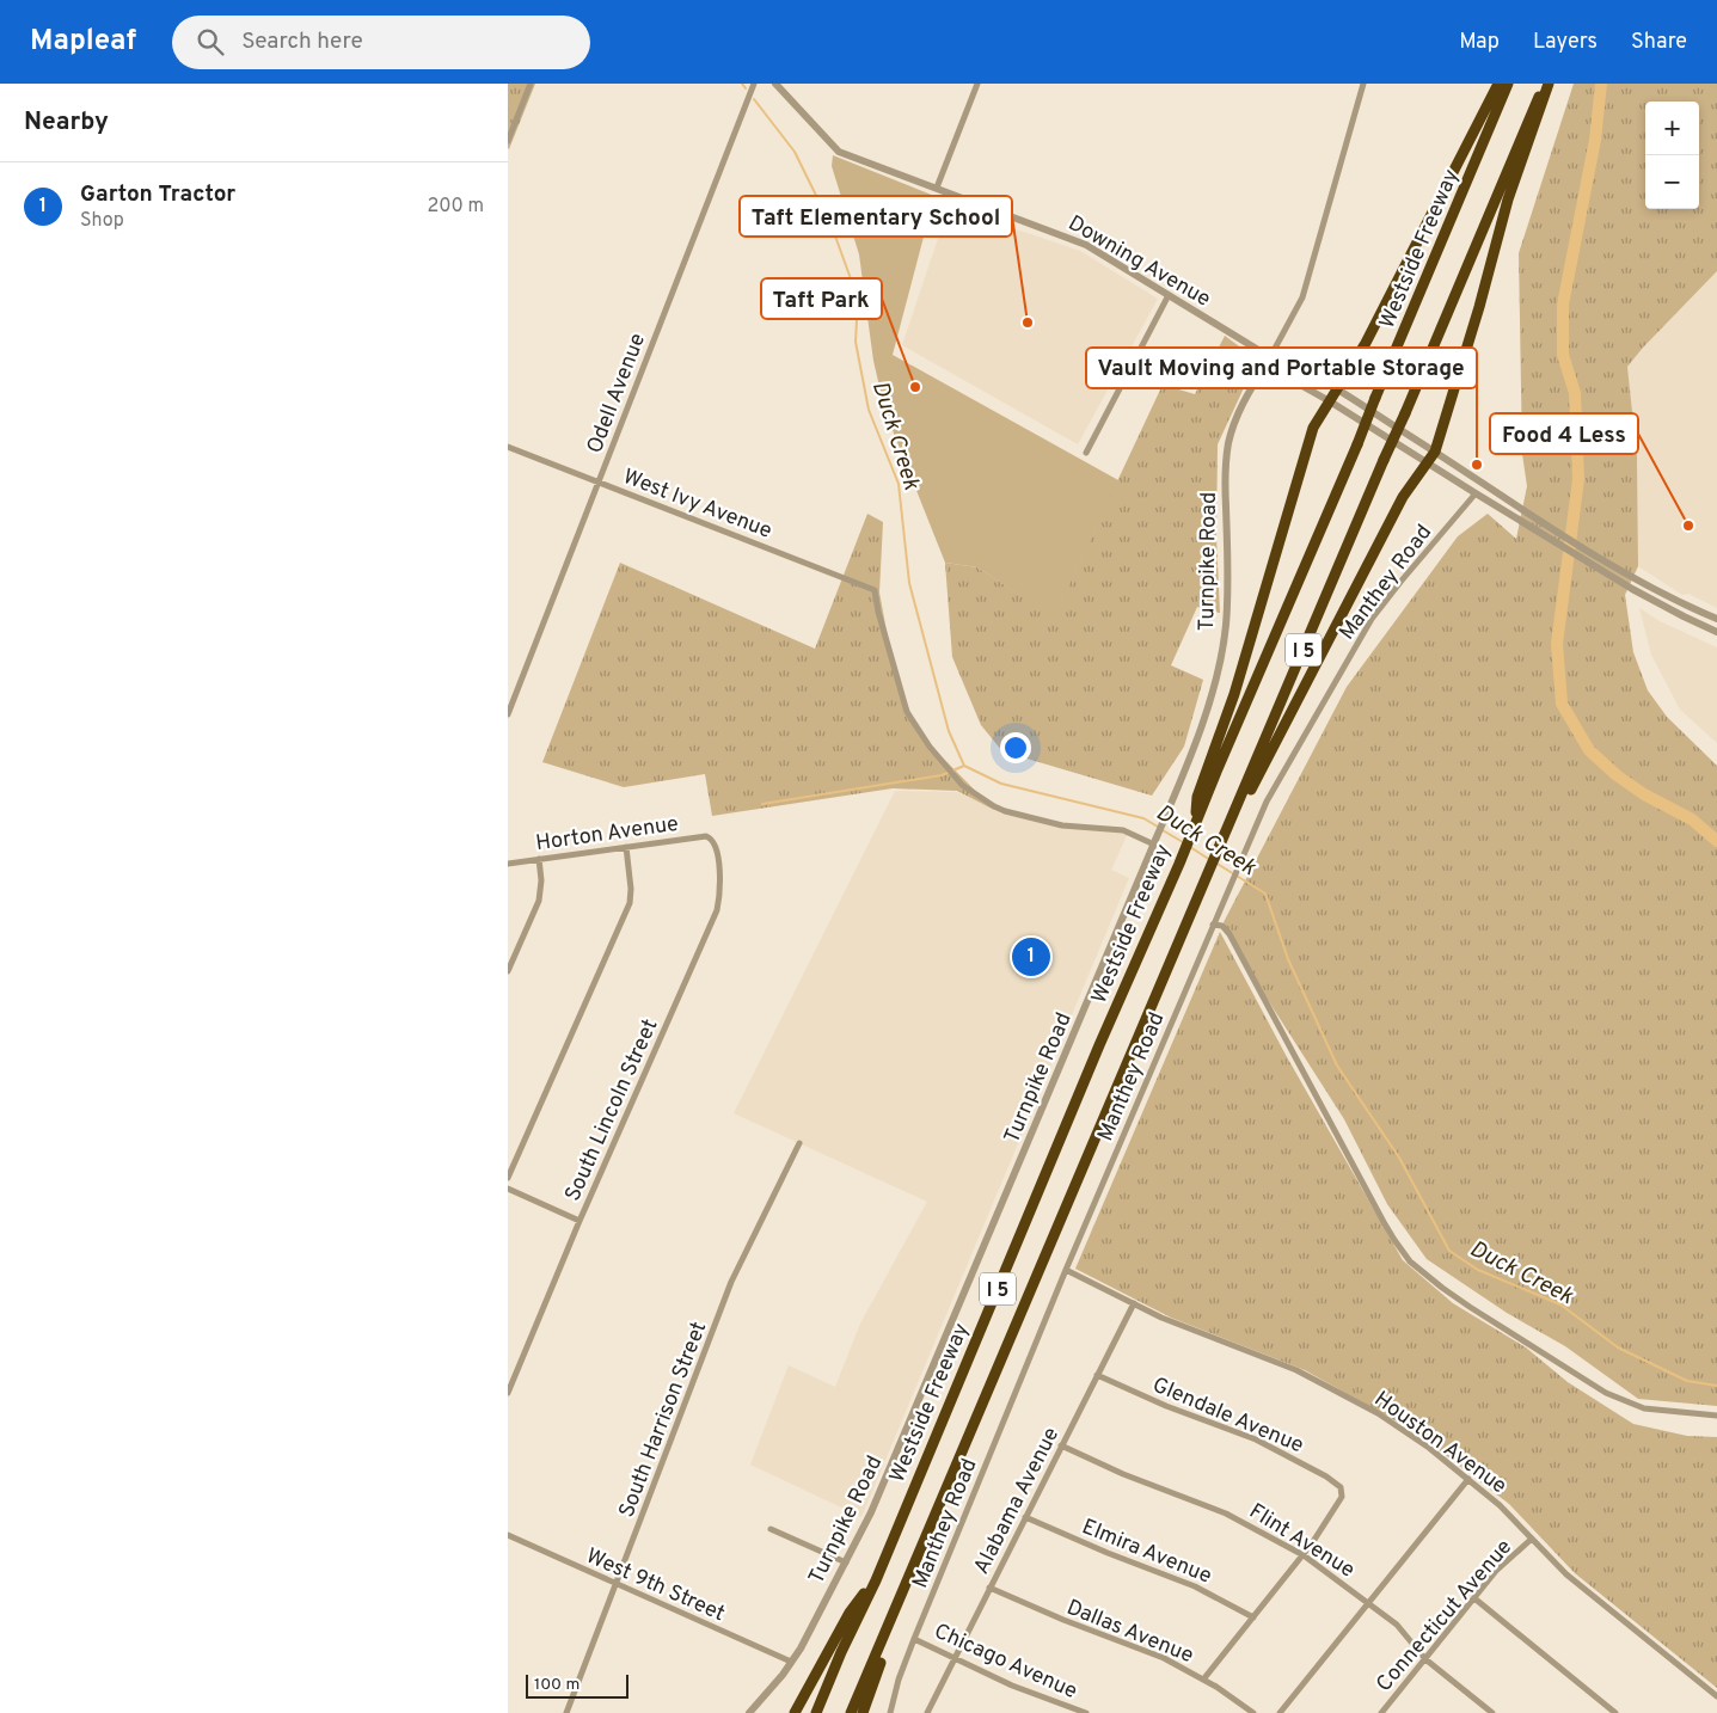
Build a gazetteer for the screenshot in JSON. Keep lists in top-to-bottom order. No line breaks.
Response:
{"streets":{"highway":["Westside Freeway","I 5"],"street":["Downing Avenue","Odell Avenue","West Ivy Avenue","Turnpike Road","Manthey Road","Horton Avenue","South Lincoln Street","Glendale Avenue","South Harrison Street","Houston Avenue","Alabama Avenue","Flint Avenue","Elmira Avenue","West 9th Street","Connecticut Avenue","Dallas Avenue","Chicago Avenue"]},"crossings":[["Downing Avenue","Turnpike Road"],["Downing Avenue","Manthey Road"],["Odell Avenue","West Ivy Avenue"],["West Ivy Avenue","Turnpike Road"],["Turnpike Road","West 9th Street"],["Manthey Road","Houston Avenue"],["Manthey Road","Chicago Avenue"],["Horton Avenue","South Lincoln Street"],["Glendale Avenue","Alabama Avenue"],["Glendale Avenue","Flint Avenue"],["South Harrison Street","West 9th Street"],["Houston Avenue","Alabama Avenue"],["Houston Avenue","Connecticut Avenue"],["Alabama Avenue","Flint Avenue"],["Alabama Avenue","Elmira Avenue"],["Alabama Avenue","Dallas Avenue"],["Alabama Avenue","Chicago Avenue"],["Flint Avenue","Connecticut Avenue"]],"water":["Duck Creek"],"places":["Taft Elementary School","Taft Park","Vault Moving and Portable Storage","Food 4 Less"],"scale_bar":"100 m","page":{"header":"Mapleaf","search":"Search here","nav":["Map","Layers","Share"],"heading":"Nearby","map_buttons":["+","−"],"list":[{"mark":"1","name":"Garton Tractor","note":"Shop","value":"200 m"}],"pins":"1","scale":"100 m"}}
